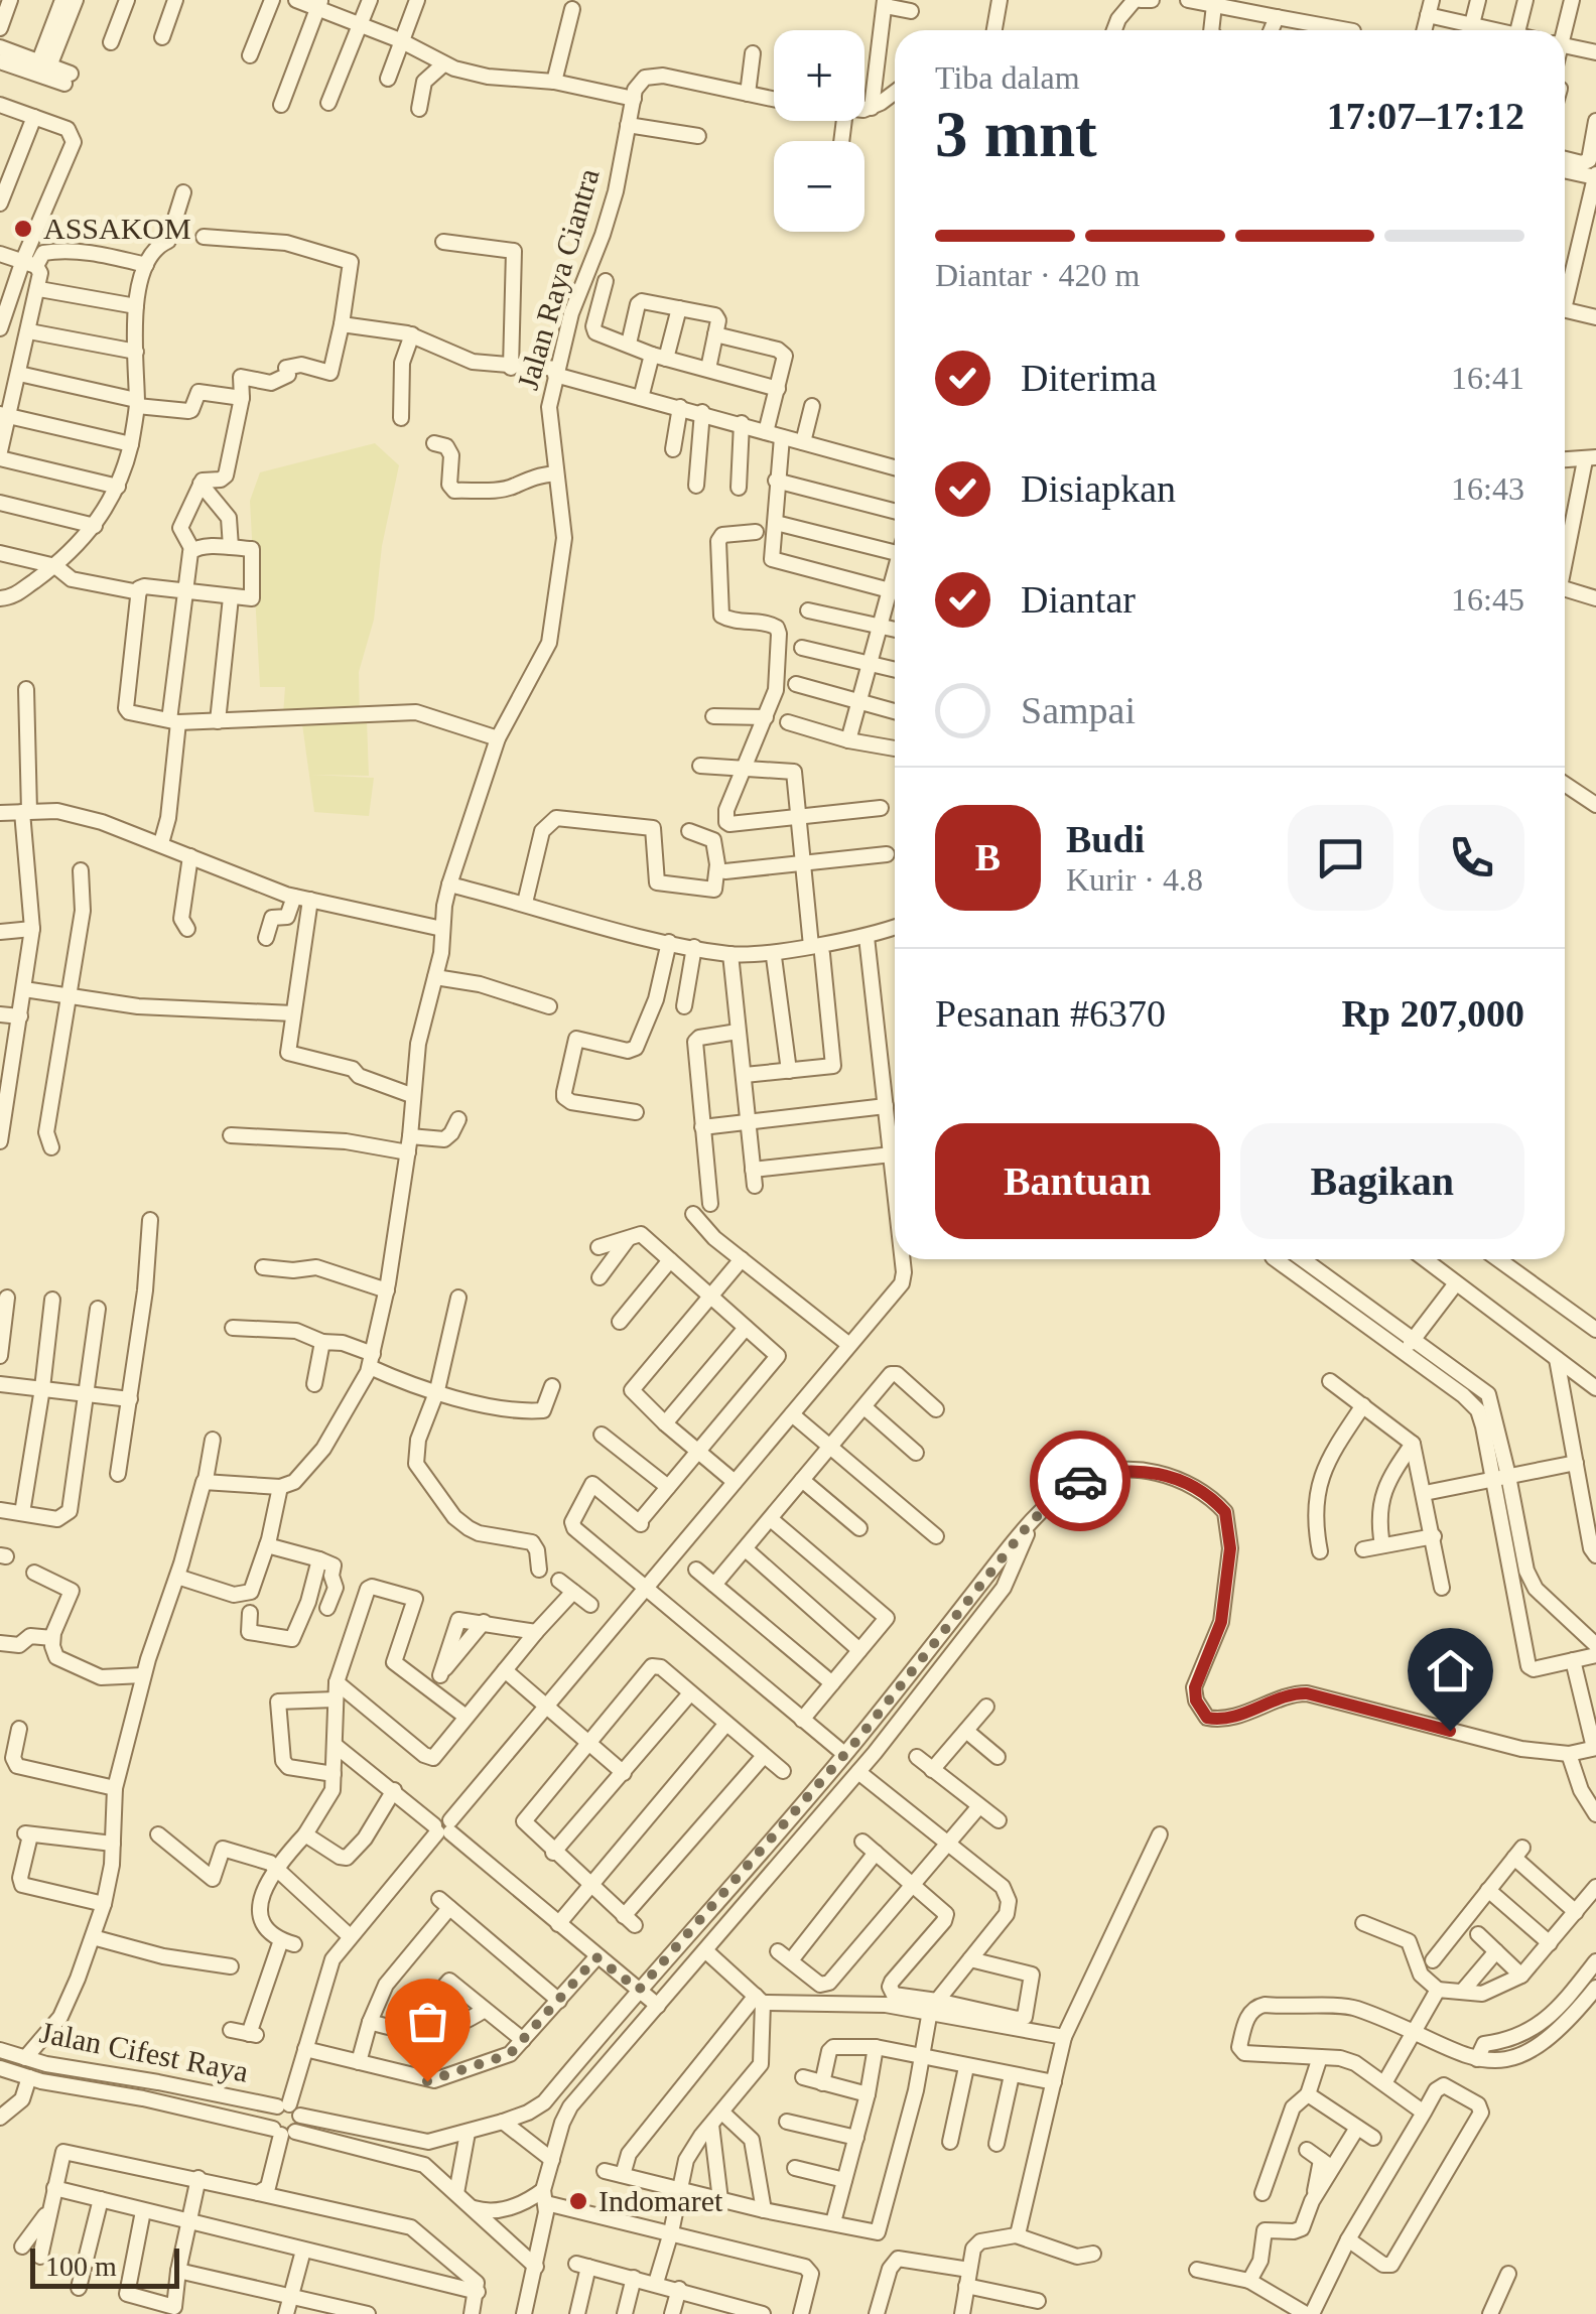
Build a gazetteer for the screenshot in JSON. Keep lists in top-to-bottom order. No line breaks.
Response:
{"streets":{"street":["Jalan Raya Ciantra","Jalan Cifest Raya"]},"places":["ASSAKOM","Indomaret"],"scale_bar":"100 m","page":{"map_buttons":["+","−"],"heading":["3 mnt","Tiba dalam","17:07–17:12"],"panel":["Budi","Kurir · 4.8","Pesanan #6370","Rp 207,000"],"bar":"Diantar · 420 m","list":[["Diterima","16:41"],["Disiapkan","16:43"],["Diantar","16:45"],"Sampai"],"round":"B","buttons":["Bantuan","Bagikan"],"scale":"100 m"}}
